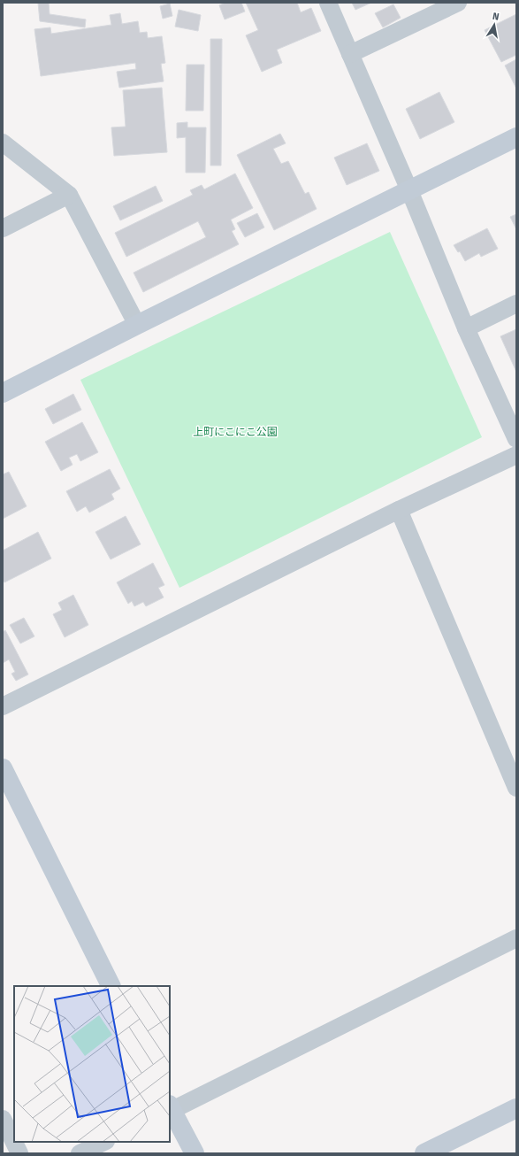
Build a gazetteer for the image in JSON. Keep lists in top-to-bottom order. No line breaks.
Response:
{"parks":["上町にこにこ公園"],"north":"top"}
